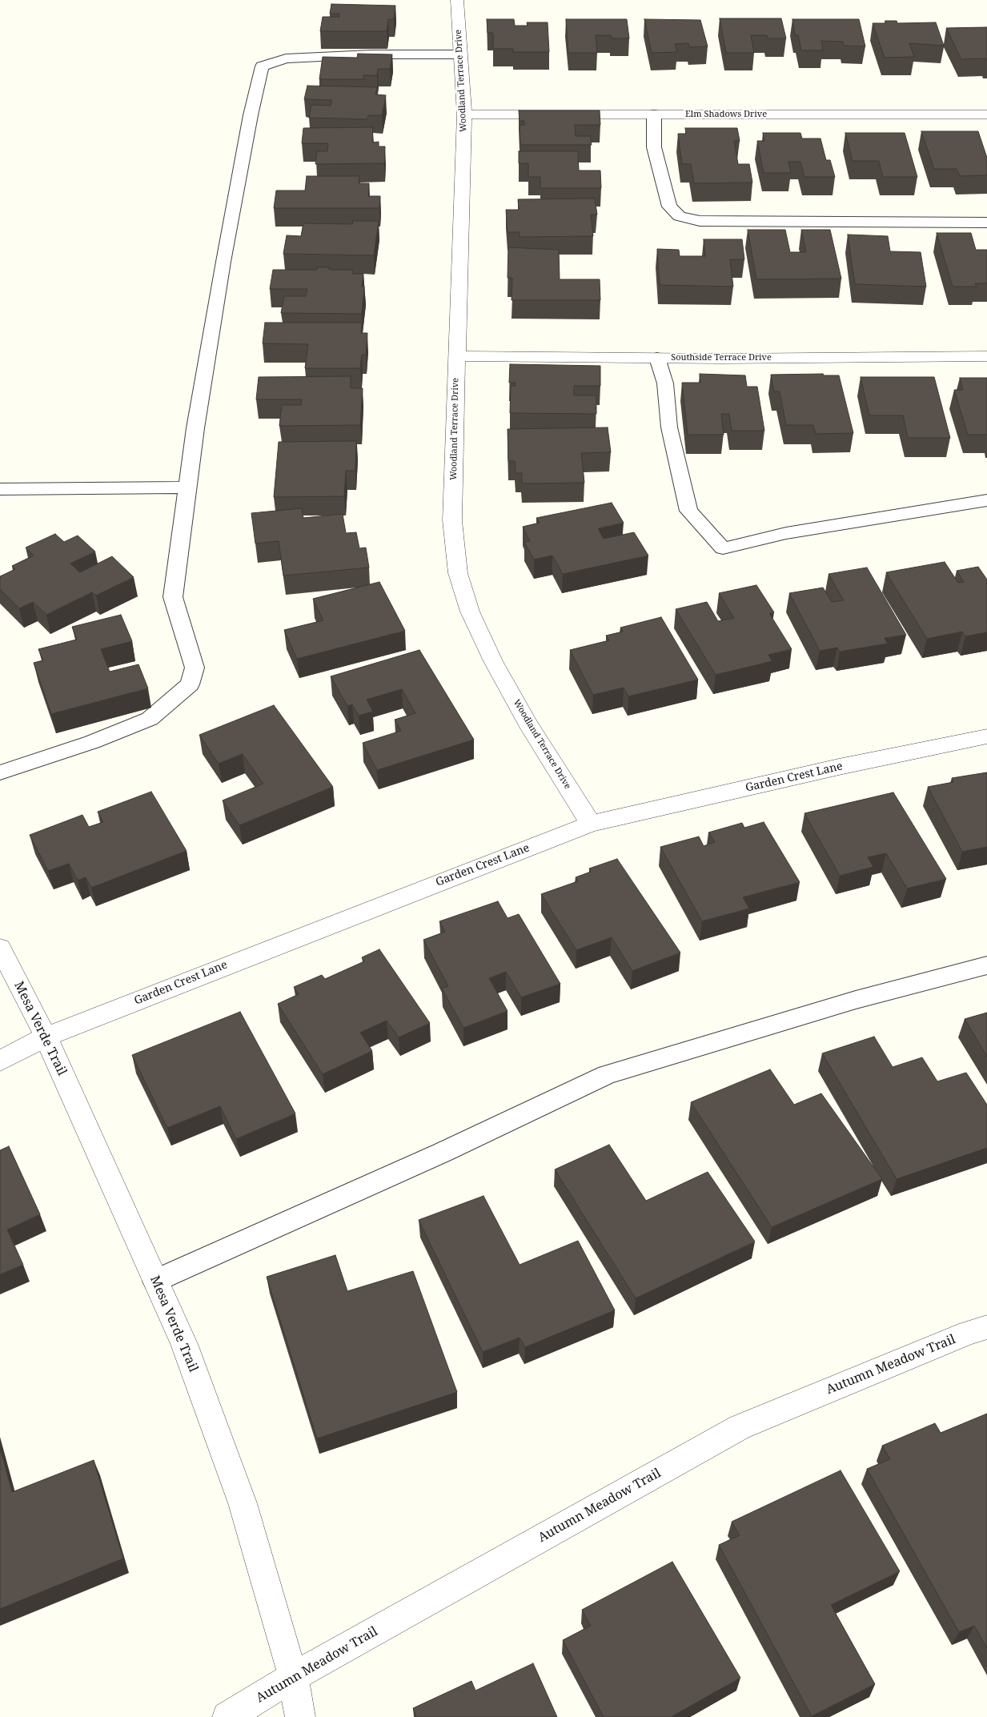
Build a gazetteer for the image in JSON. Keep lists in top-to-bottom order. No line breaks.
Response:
{"streets":{"street":["Woodland Terrace Drive","Elm Shadows Drive","Southside Terrace Drive","Garden Crest Lane","Mesa Verde Trail","Autumn Meadow Trail"]},"crossings":[["Woodland Terrace Drive","Elm Shadows Drive"],["Woodland Terrace Drive","Southside Terrace Drive"],["Woodland Terrace Drive","Garden Crest Lane"],["Garden Crest Lane","Mesa Verde Trail"],["Mesa Verde Trail","Autumn Meadow Trail"]]}
